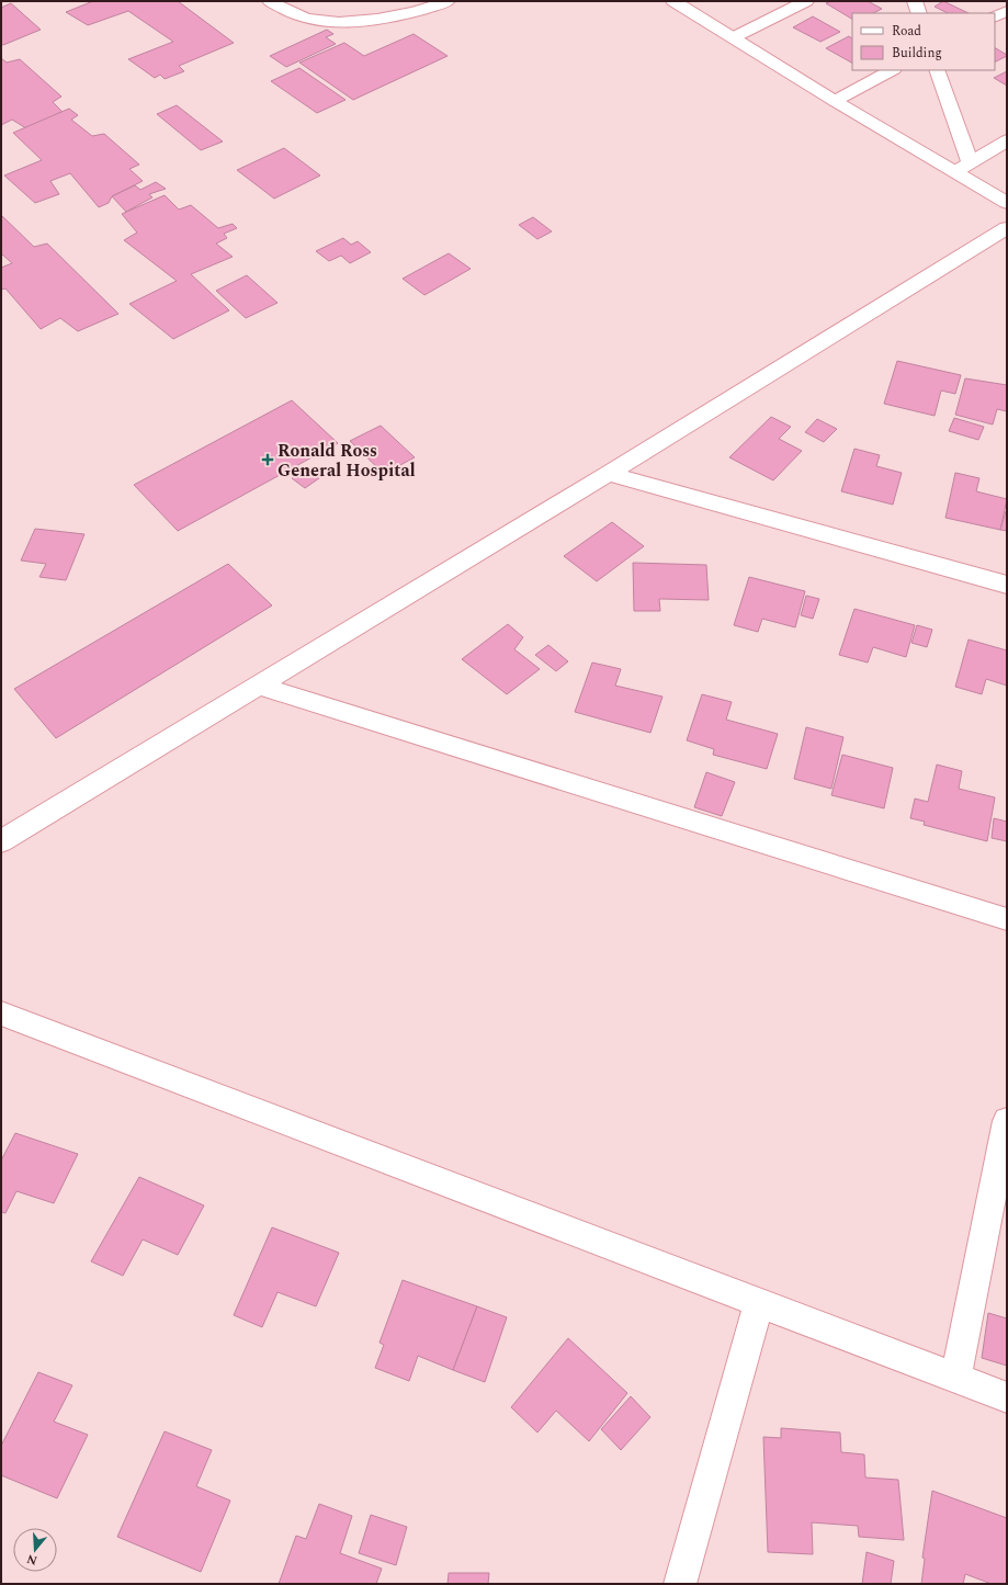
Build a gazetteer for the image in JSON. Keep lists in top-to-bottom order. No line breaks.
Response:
{"places":{"health":["Ronald Ross General Hospital"]},"legend":["Road","Building"],"north":"bottom"}
